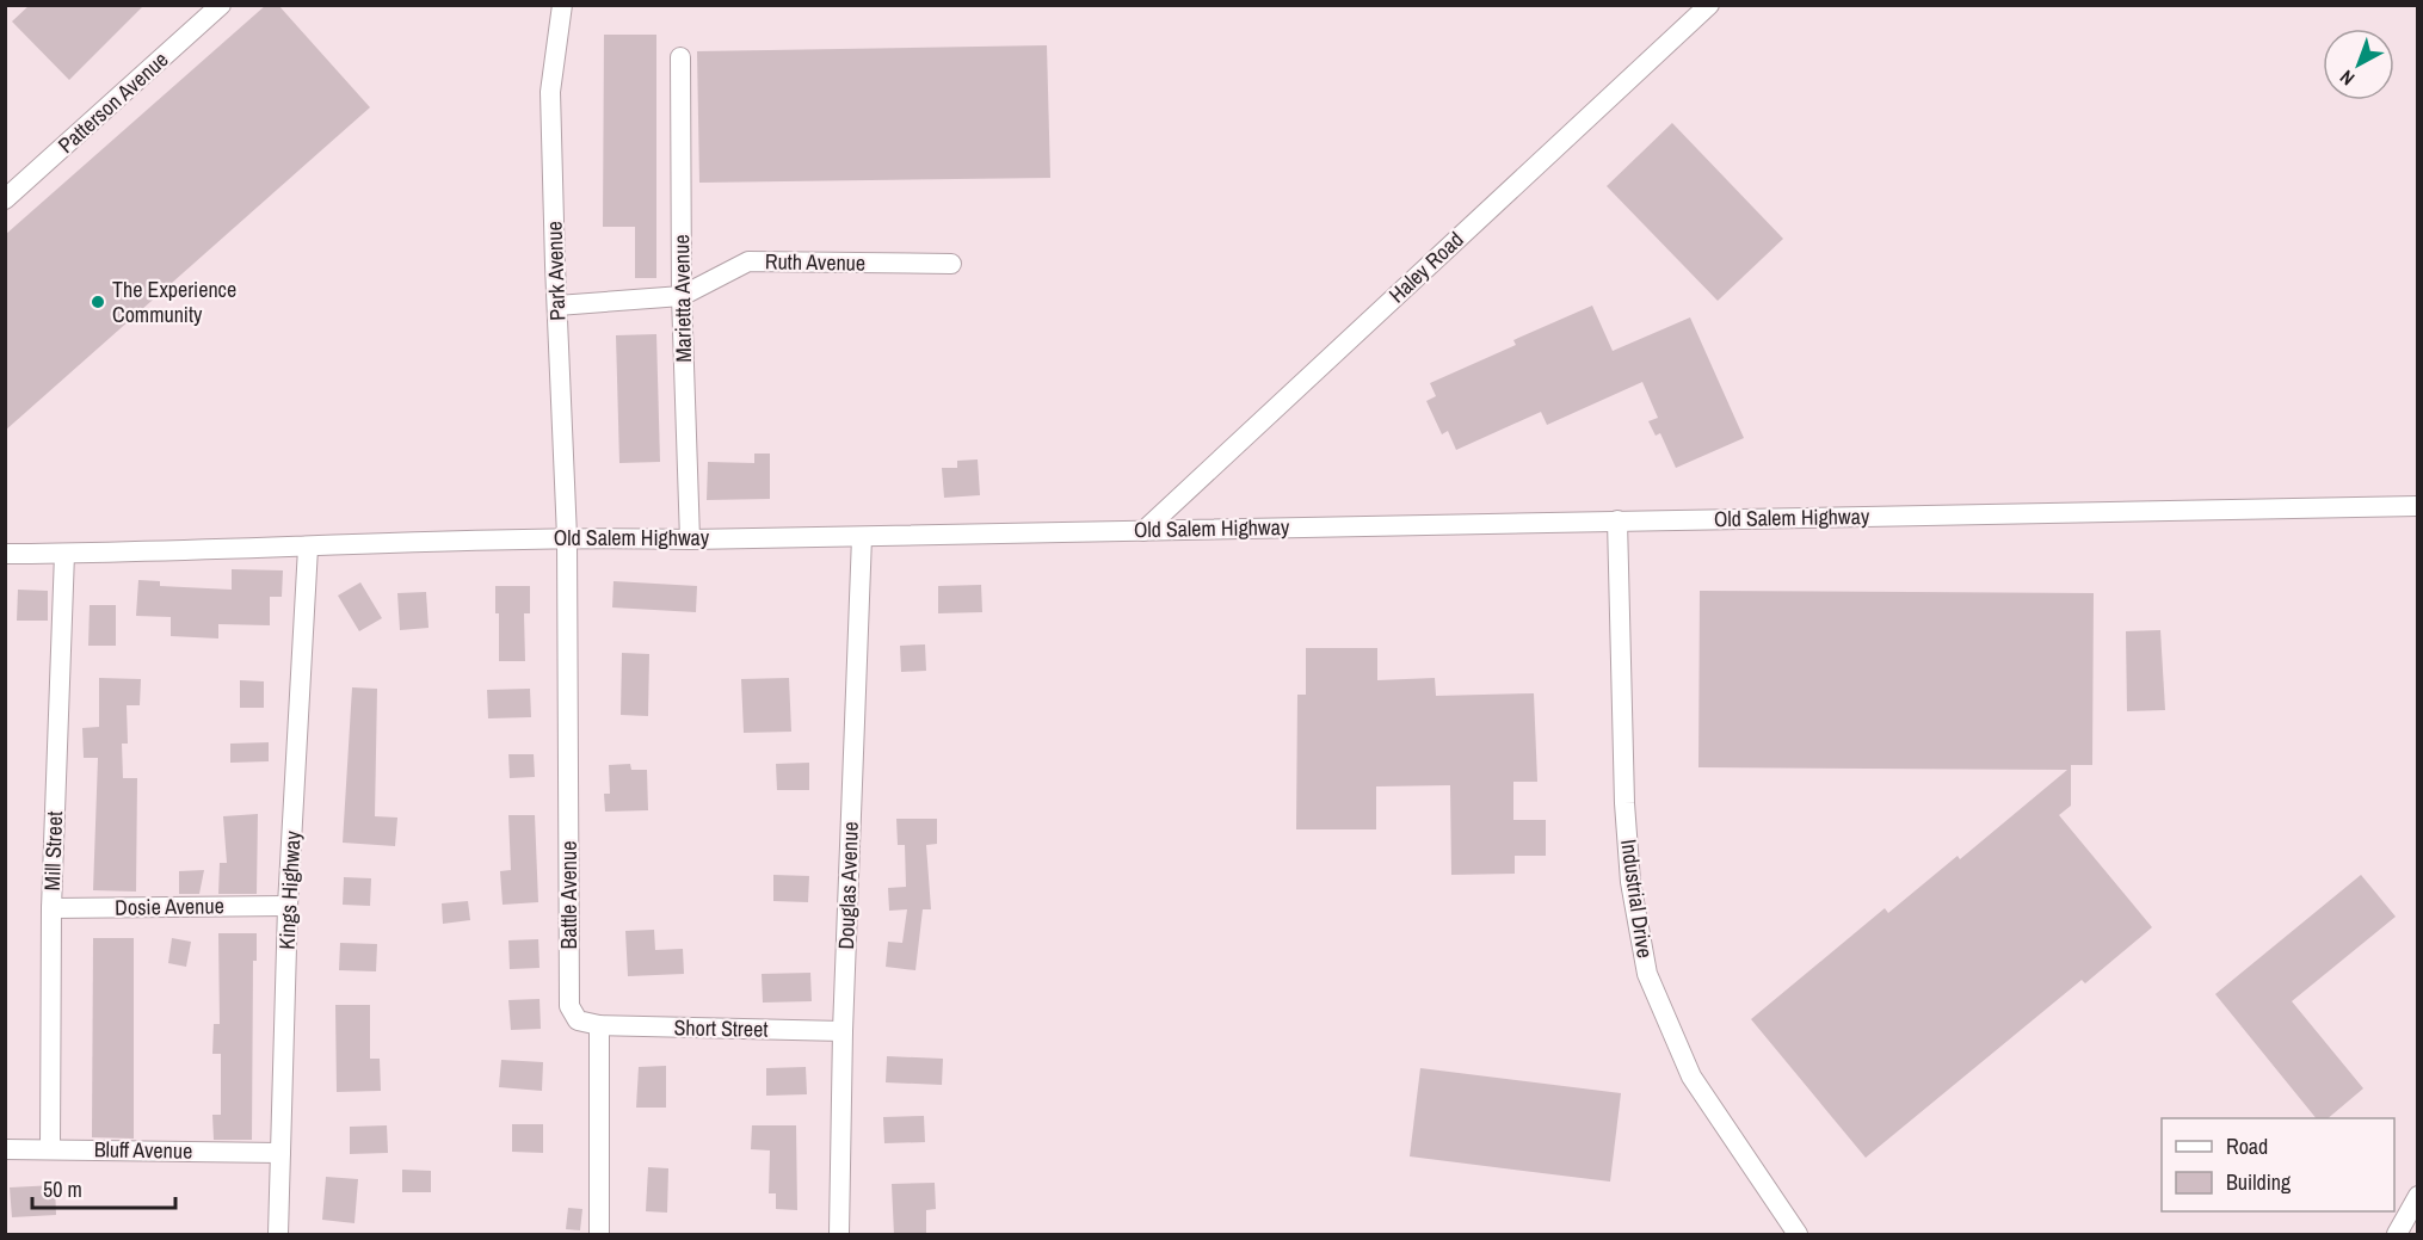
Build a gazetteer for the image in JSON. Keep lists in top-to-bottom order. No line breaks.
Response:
{"streets":{"street":["Patterson Avenue","Ruth Avenue","Haley Road","Park Avenue","Marietta Avenue","Old Salem Highway","Mill Street","Douglas Avenue","Kings Highway","Battle Avenue","Industrial Drive","Dosie Avenue","Short Street","Bluff Avenue"]},"crossings":[["Ruth Avenue","Park Avenue"],["Ruth Avenue","Marietta Avenue"],["Haley Road","Old Salem Highway"],["Park Avenue","Old Salem Highway"],["Park Avenue","Battle Avenue"],["Marietta Avenue","Old Salem Highway"],["Old Salem Highway","Mill Street"],["Old Salem Highway","Douglas Avenue"],["Old Salem Highway","Kings Highway"],["Old Salem Highway","Battle Avenue"],["Old Salem Highway","Industrial Drive"],["Mill Street","Dosie Avenue"],["Mill Street","Bluff Avenue"],["Douglas Avenue","Short Street"],["Kings Highway","Dosie Avenue"],["Kings Highway","Bluff Avenue"],["Battle Avenue","Short Street"]],"places":["The Experience Community"],"legend":["Road","Building"],"scale_bar":"50 m","north":"bottom left"}
